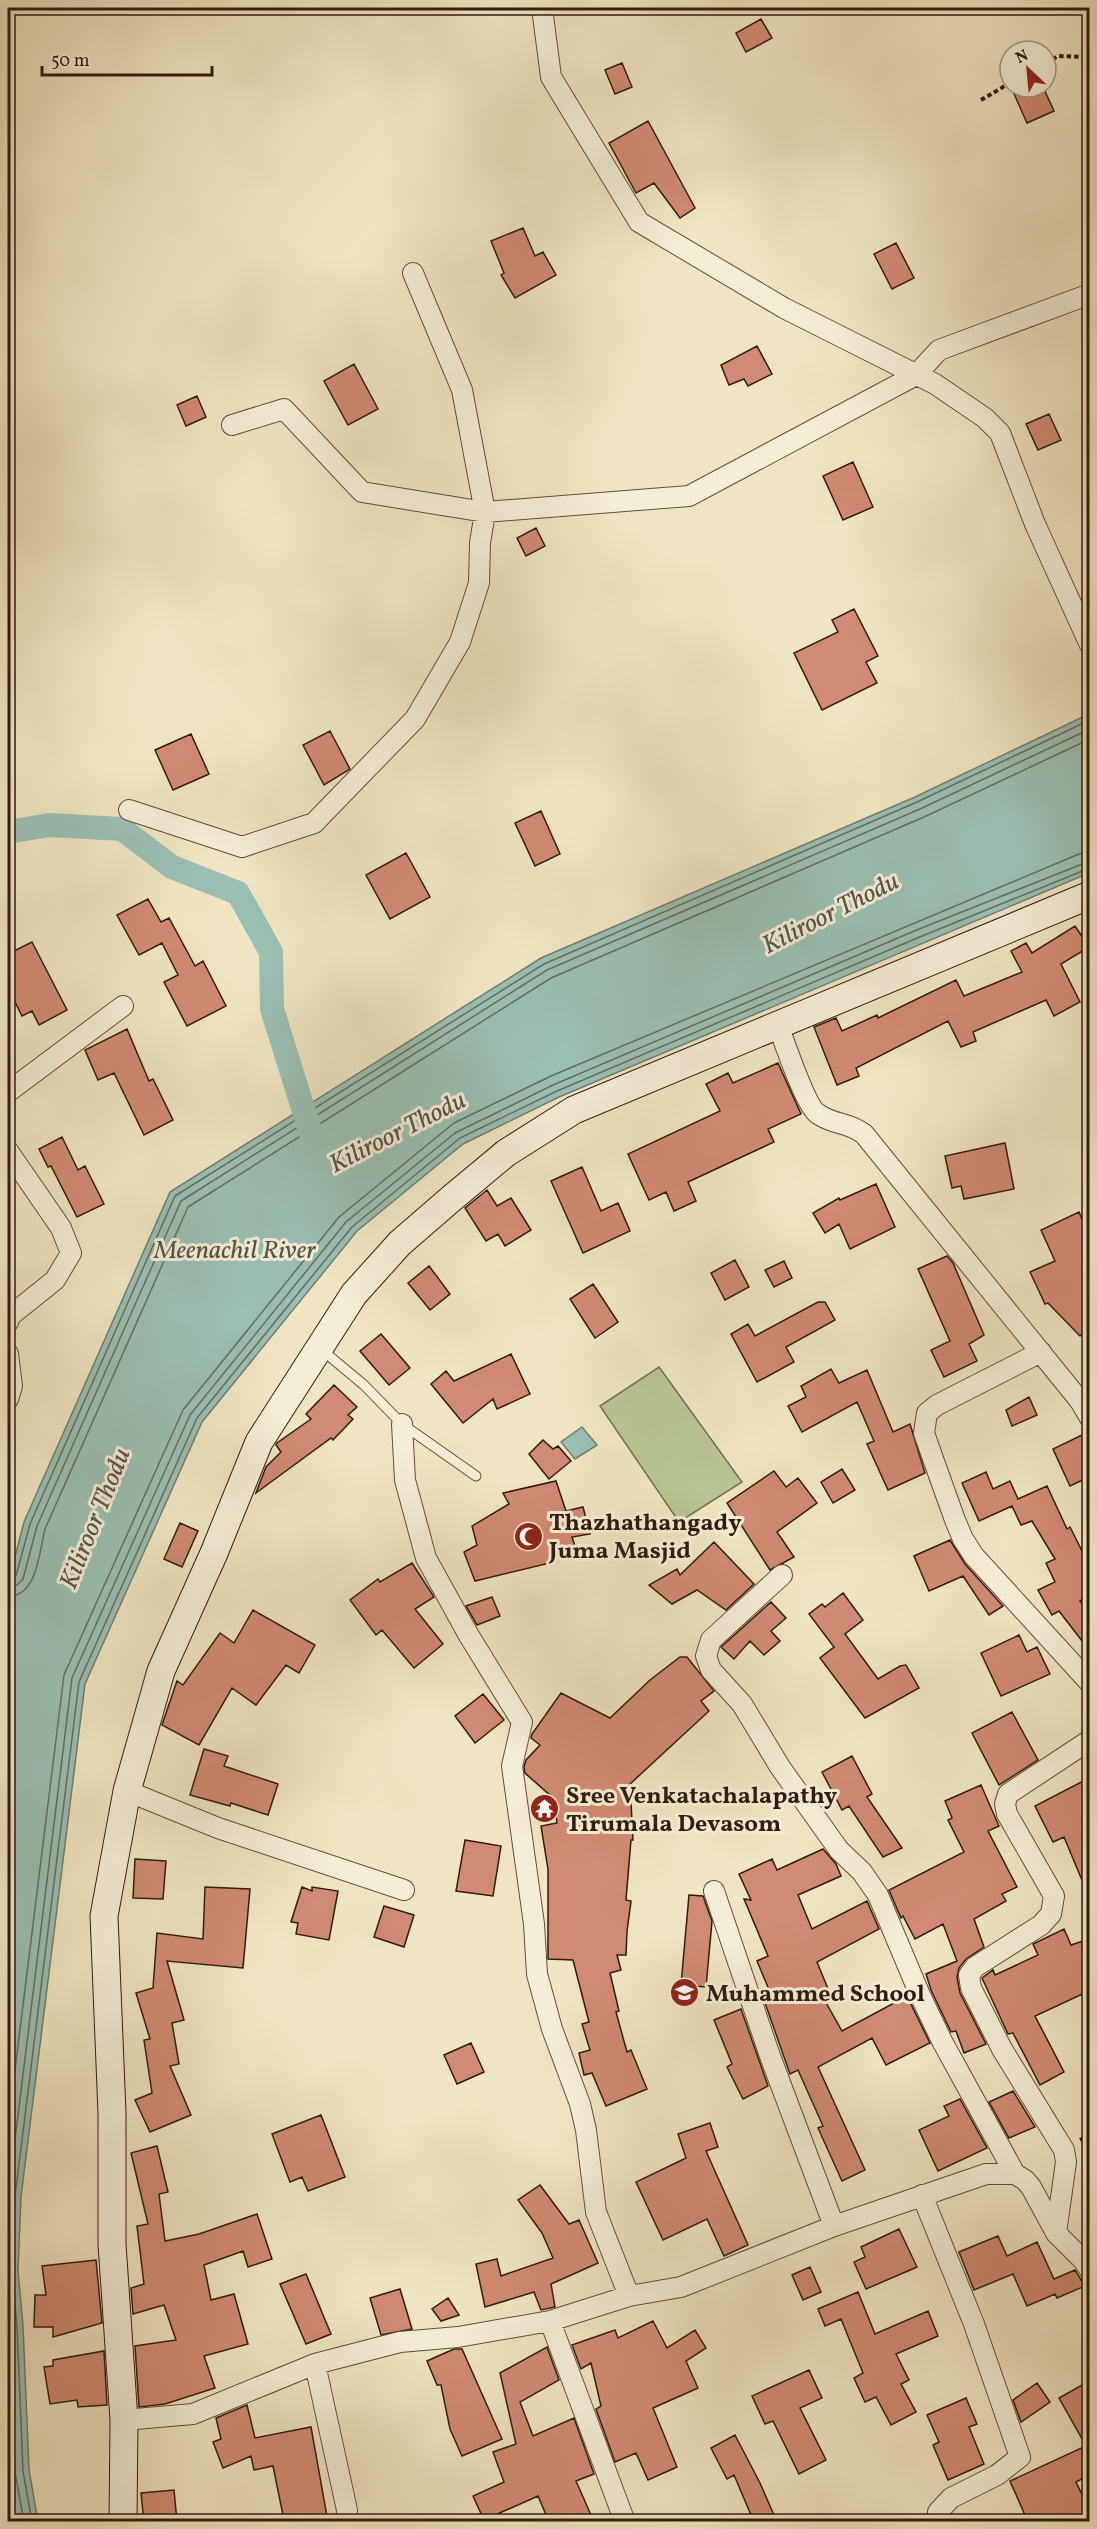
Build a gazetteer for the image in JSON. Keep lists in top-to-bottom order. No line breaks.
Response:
{"water":["Kiliroor Thodu","Meenachil River"],"places":{"mosque":["Thazhathangady Juma Masjid"],"temple":["Sree Venkatachalapathy Tirumala Devasom"],"school or university":["Muhammed School"]},"scale_bar":"50 m","north":"top left"}
